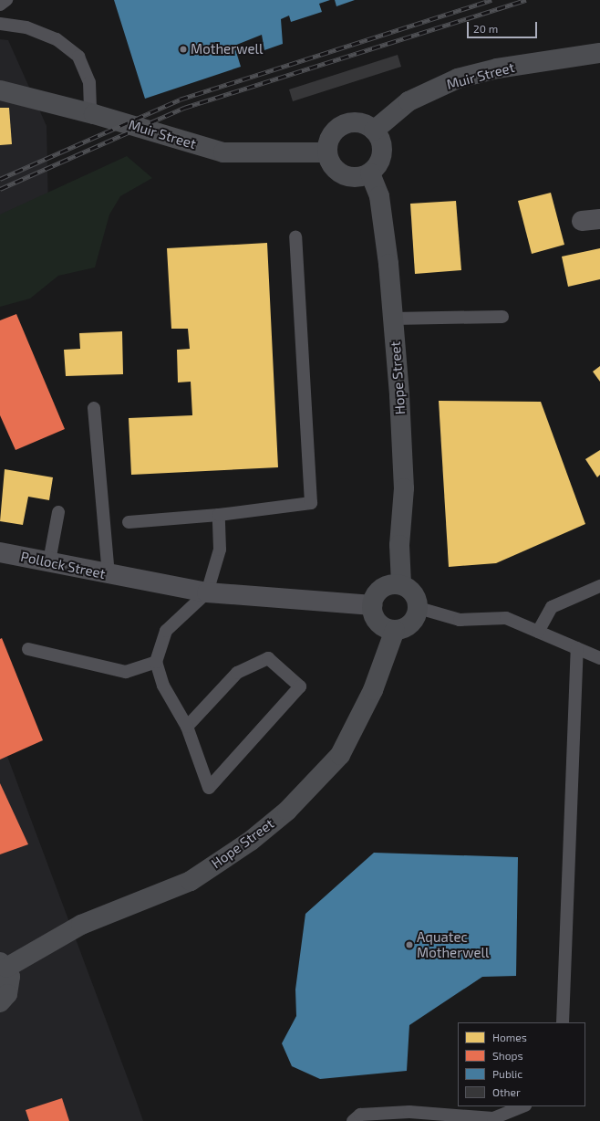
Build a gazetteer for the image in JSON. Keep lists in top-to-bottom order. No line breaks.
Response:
{"streets":{"main road":["Muir Street","Hope Street"],"street":["Pollock Street"]},"crossings":[["Muir Street","Hope Street"],["Hope Street","Pollock Street"]],"places":["Motherwell","Aquatec Motherwell"],"legend":["Homes","Shops","Public","Other"],"scale_bar":"20 m"}
